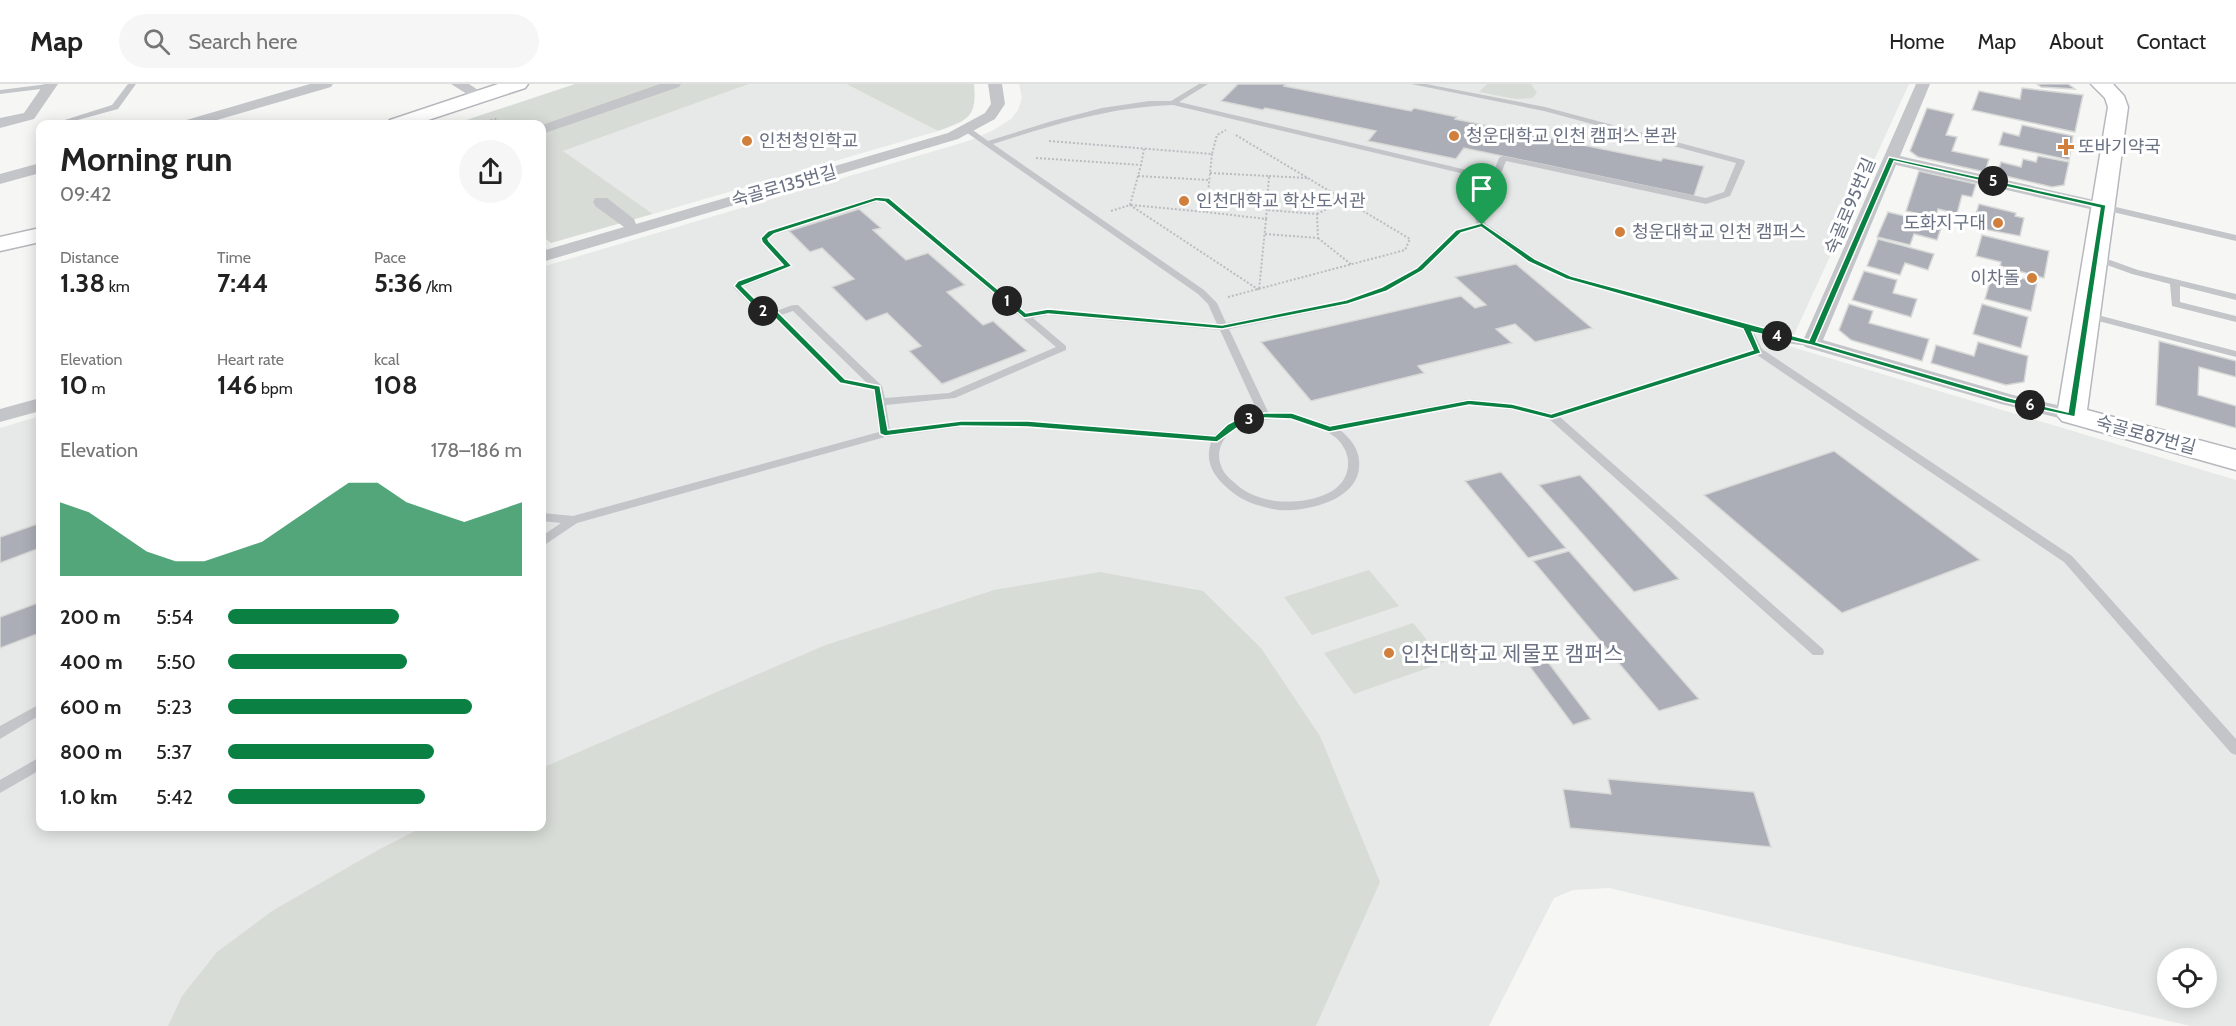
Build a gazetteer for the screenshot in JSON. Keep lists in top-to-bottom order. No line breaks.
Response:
{"streets":{"street":["숙골로135번길","숙골로95번길","숙골로87번길"]},"places":{"other":["청운대학교 인천 캠퍼스 본관","인천청인학교","인천대학교 학산도서관","도화지구대","청운대학교 인천 캠퍼스","이차돌","인천대학교 제물포 캠퍼스"],"health":["또바기약국"]},"page":{"header":"Map","search":"Search here","nav":["Home","Map","About","Contact"],"heading":["Morning run","09:42"],"pins":["5","1","2","4","6","3"],"stats":[["Distance","1.38 km"],["Time","7:44"],["Pace","5:36 /km"],["Elevation","10 m"],["Heart rate","146 bpm"],["kcal","108"]],"chart":["Elevation","178–186 m"],"list":[{"name":"200 m","note":"5:54"},{"name":"400 m","note":"5:50"},{"name":"600 m","note":"5:23"},{"name":"800 m","note":"5:37"},{"name":"1.0 km","note":"5:42"}]}}
